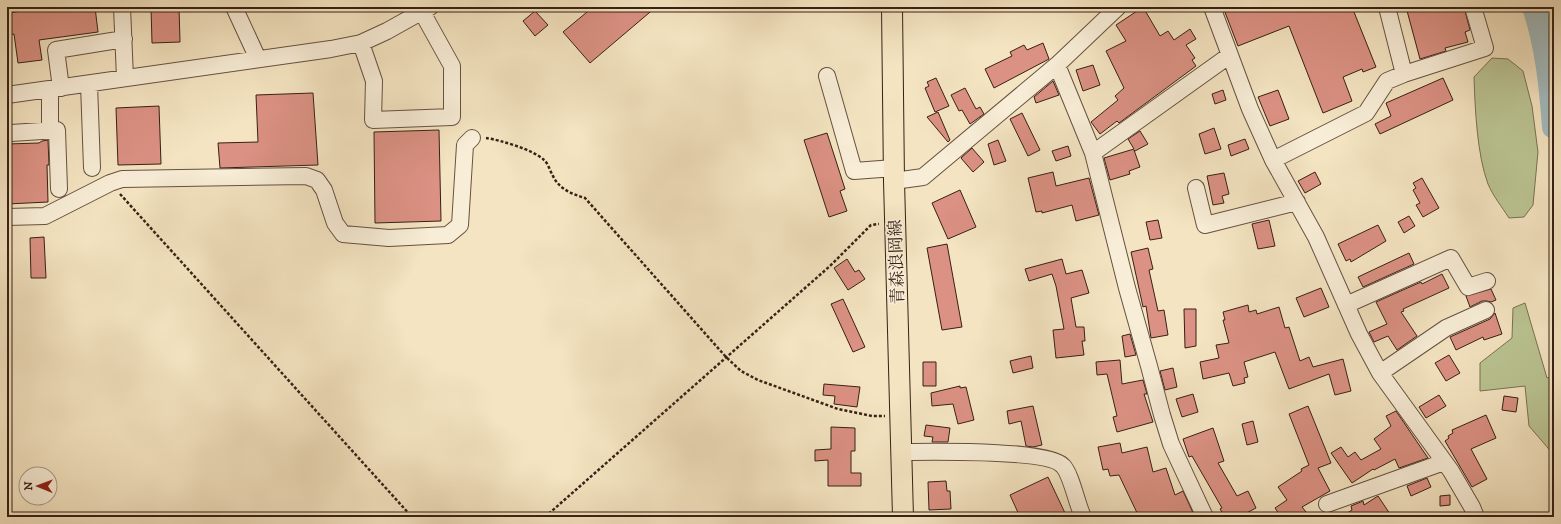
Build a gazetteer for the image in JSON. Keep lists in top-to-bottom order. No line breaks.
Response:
{"streets":{"main road":["青森浪岡線"]},"north":"left"}
